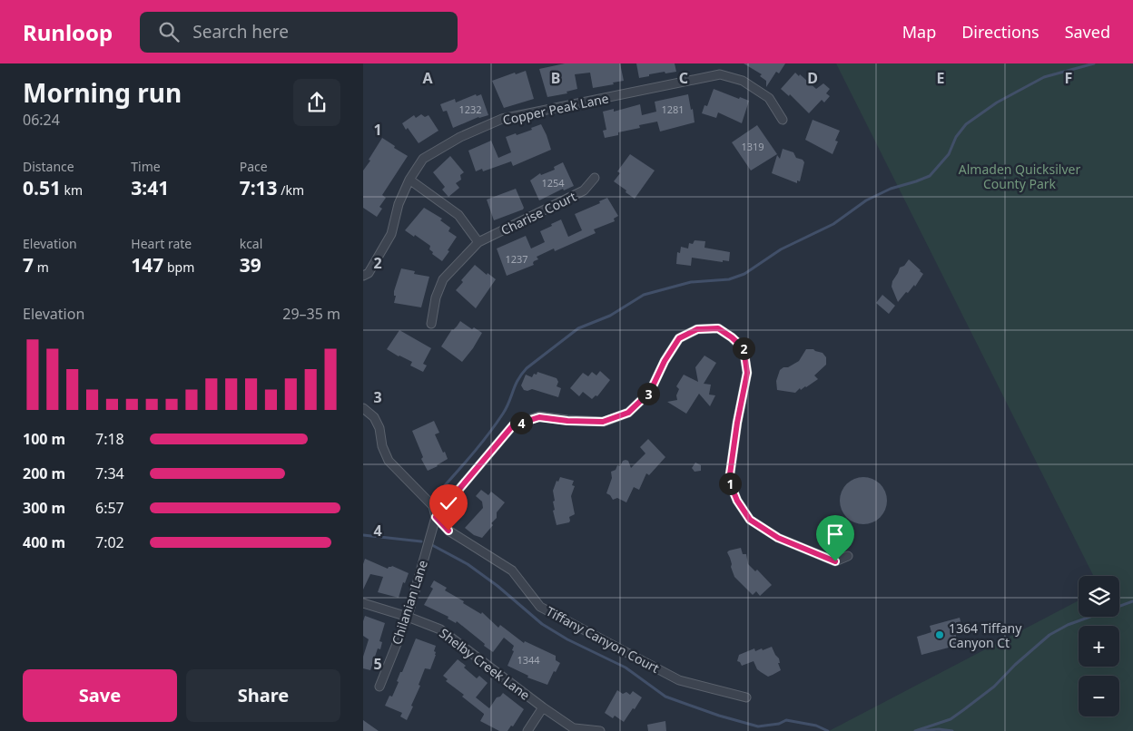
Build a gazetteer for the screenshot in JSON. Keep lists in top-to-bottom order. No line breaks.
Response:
{"streets":{"street":["Copper Peak Lane","Charise Court","Chilanian Lane","Tiffany Canyon Court","Shelby Creek Lane"]},"crossings":[["Chilanian Lane","Tiffany Canyon Court"],["Chilanian Lane","Shelby Creek Lane"]],"parks":["Almaden Quicksilver County Park"],"places":["1364 Tiffany Canyon Ct"],"house_numbers":["1232","1281","1319","1254","1237","1344"],"page":{"header":"Runloop","search":"Search here","nav":["Map","Directions","Saved"],"heading":["Morning run","06:24"],"stats":[["Distance","0.51 km"],["Time","3:41"],["Pace","7:13 /km"],["Elevation","7 m"],["Heart rate","147 bpm"],["kcal","39"]],"chart":["Elevation","29–35 m"],"pins":["2","3","4","1"],"list":[{"name":"100 m","note":"7:18"},{"name":"200 m","note":"7:34"},{"name":"300 m","note":"6:57"},{"name":"400 m","note":"7:02"}],"map_buttons":["+","−"],"buttons":["Save","Share"]},"grid":{"columns":["A","B","C","D","E","F"],"rows":["1","2","3","4","5"]}}
